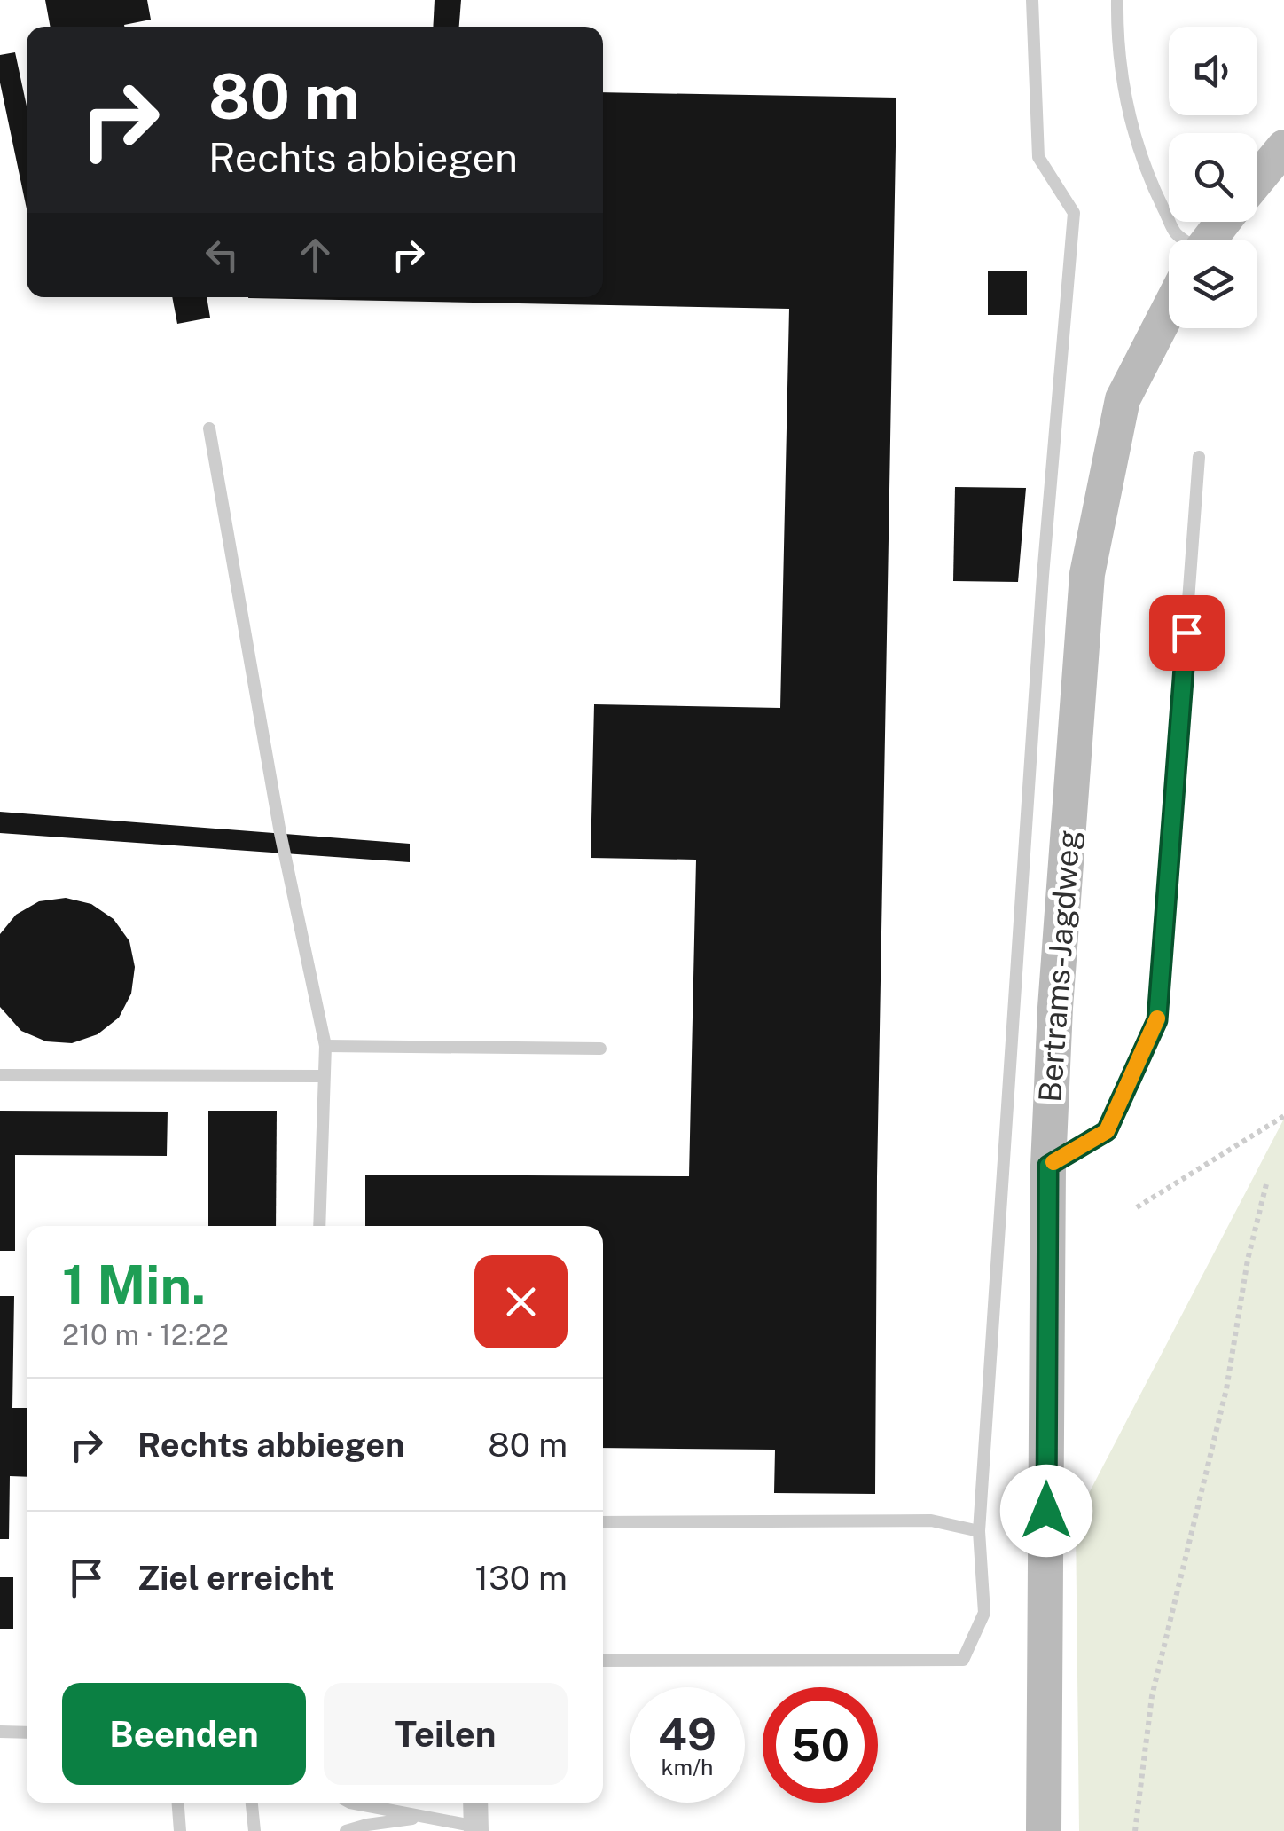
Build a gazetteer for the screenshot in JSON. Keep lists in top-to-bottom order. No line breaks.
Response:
{"streets":{"main road":["Bertrams-Jagdweg"]},"page":{"turn":["80 m","Rechts abbiegen"],"heading":["1 Min.","210 m · 12:22"],"list":[{"name":"Rechts abbiegen","value":"80 m"},{"name":"Ziel erreicht","value":"130 m"}],"buttons":["Beenden","Teilen"],"speed":"49 km/h","limit":"50"}}
